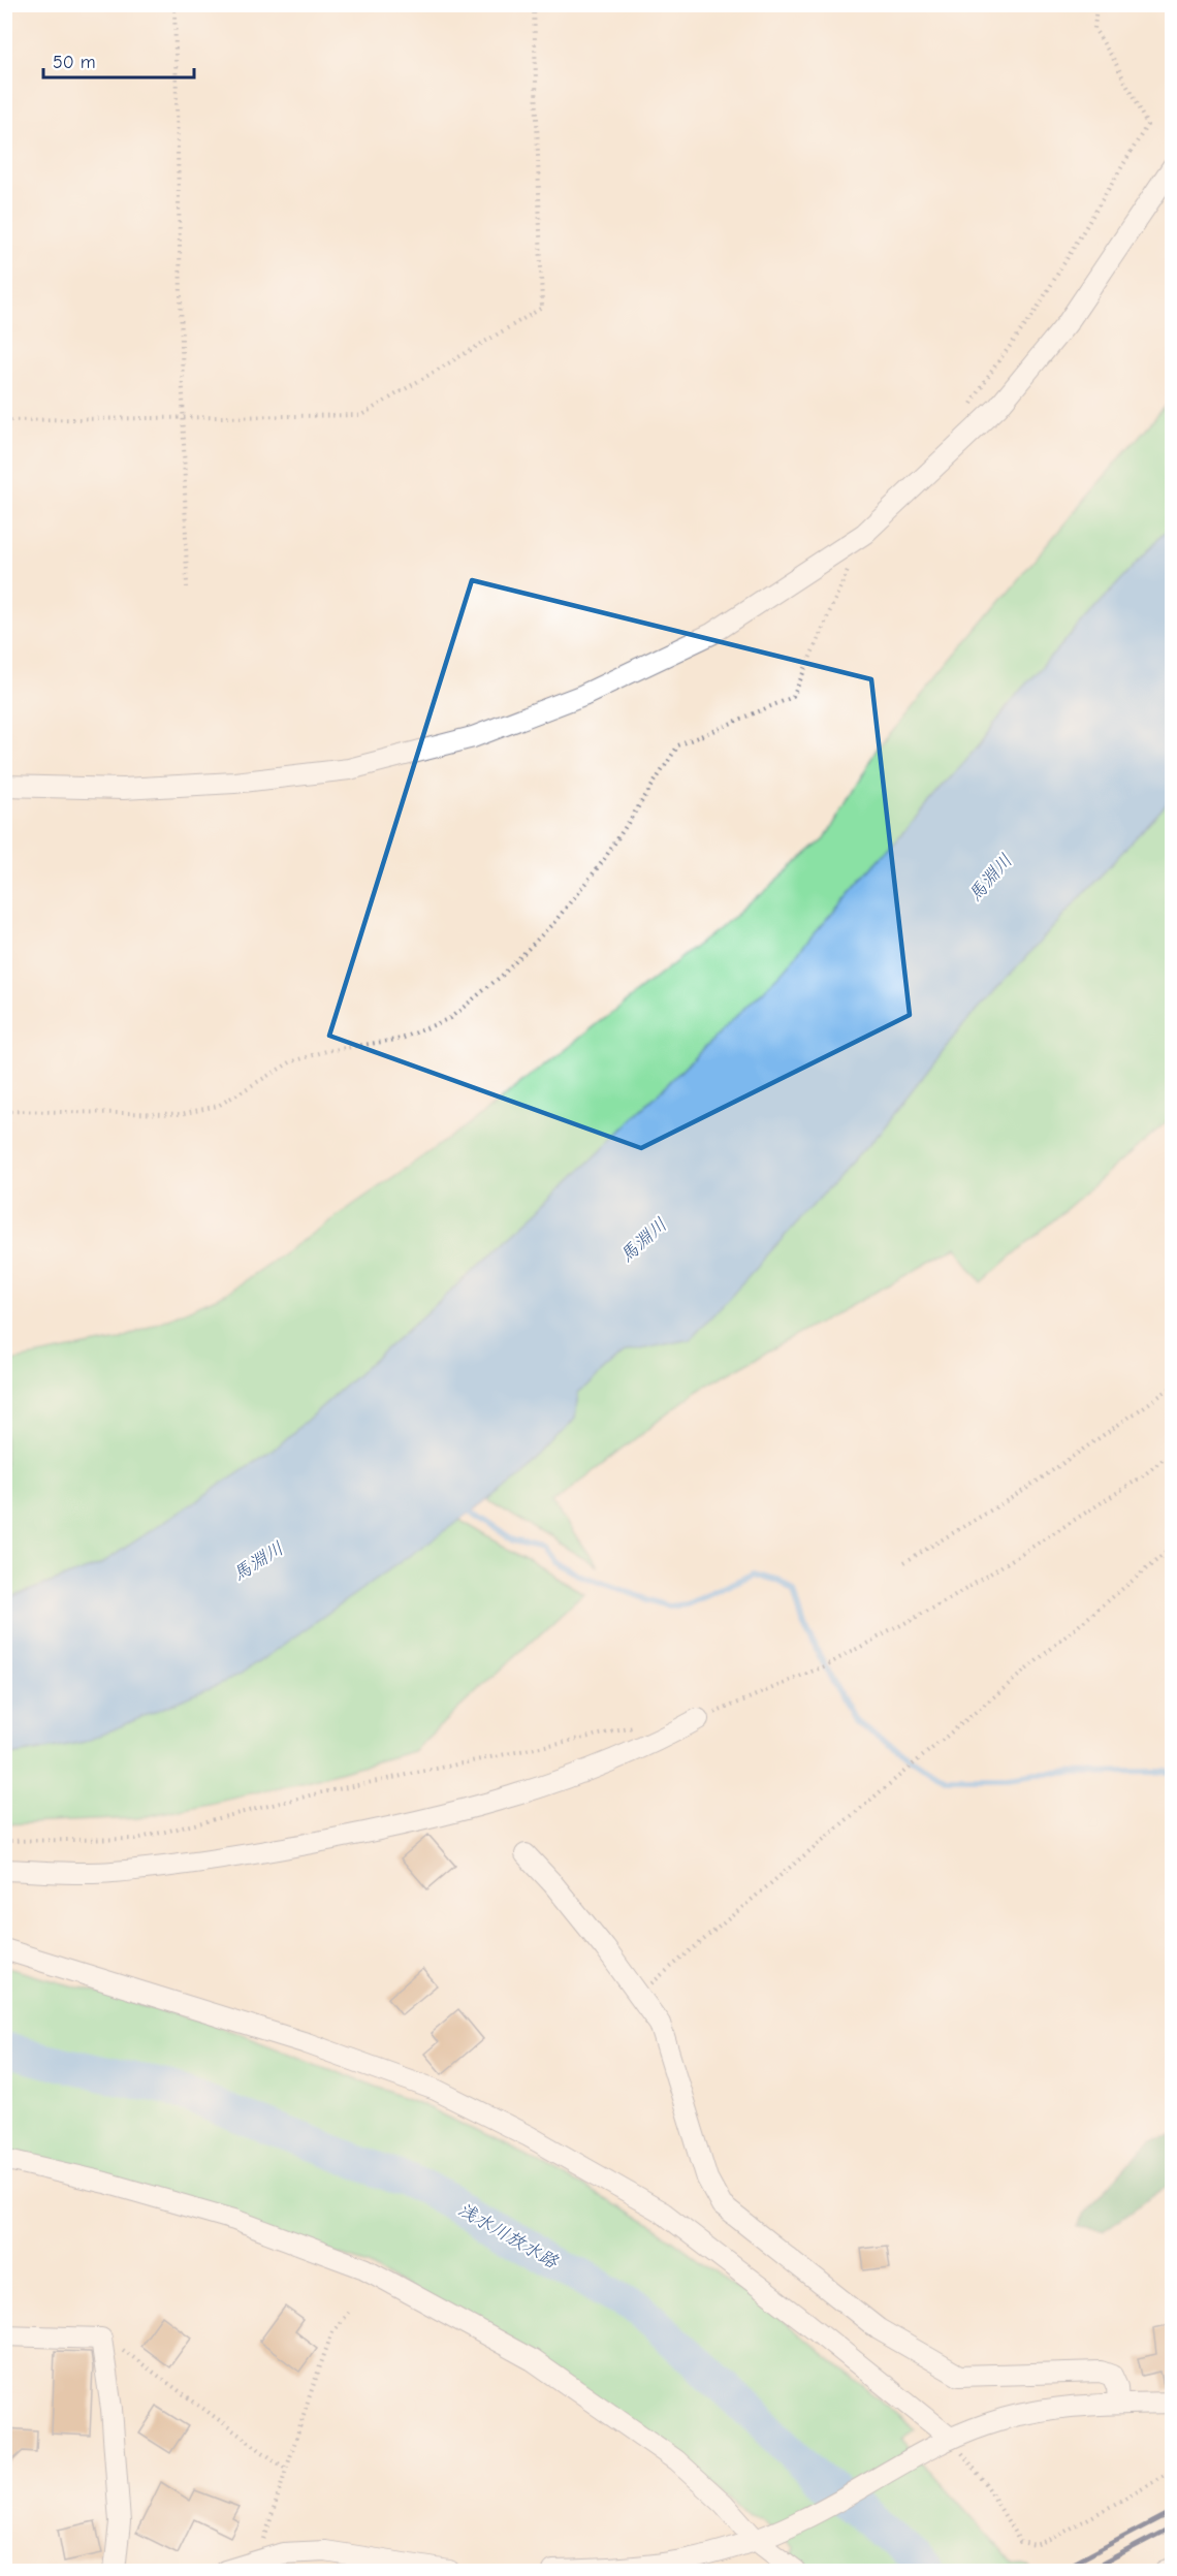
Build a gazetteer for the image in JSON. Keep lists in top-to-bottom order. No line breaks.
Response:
{"water":["馬淵川","浅水川放水路"],"scale_bar":"50 m"}
